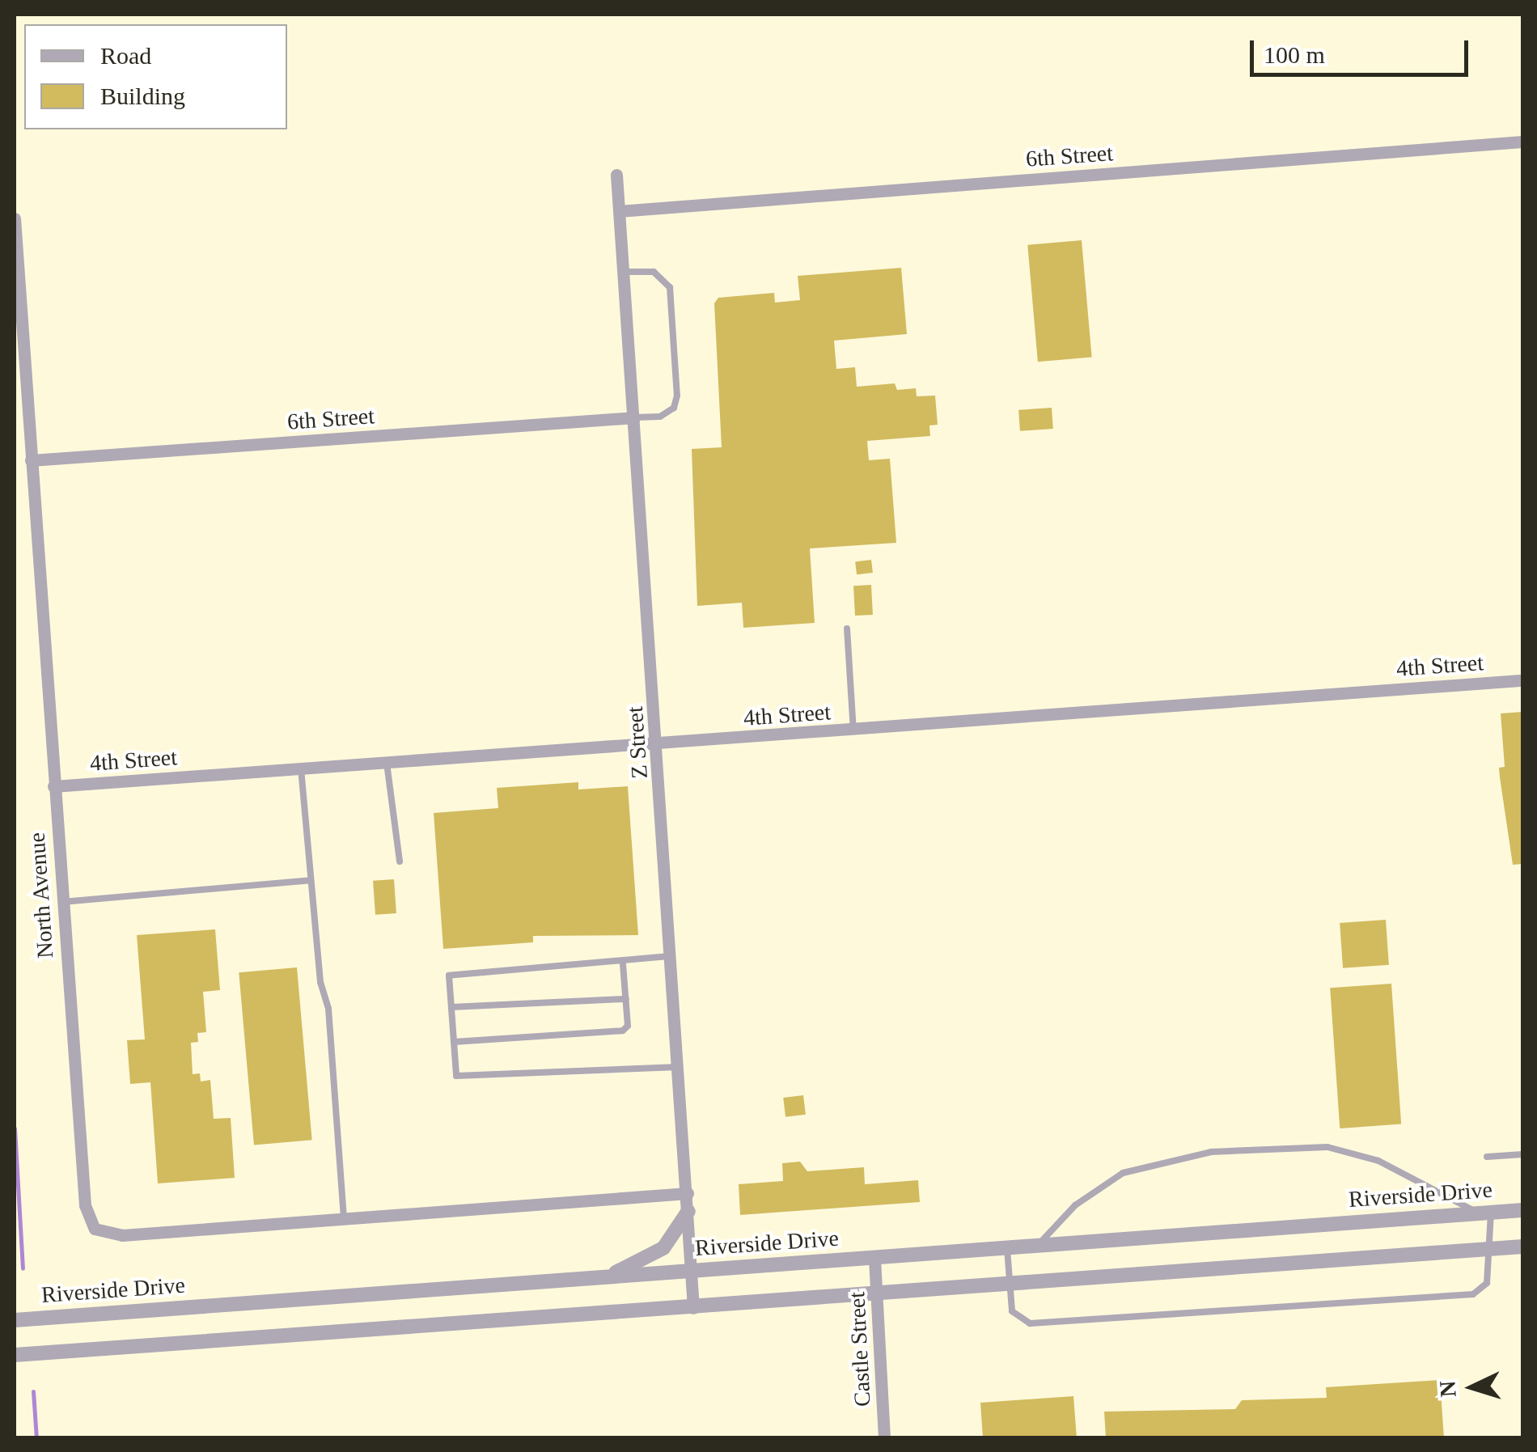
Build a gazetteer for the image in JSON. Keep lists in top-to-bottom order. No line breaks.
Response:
{"streets":{"street":["6th Street","4th Street","Z Street","North Avenue","Riverside Drive","Castle Street"]},"crossings":[["6th Street","Z Street"],["6th Street","North Avenue"],["4th Street","Z Street"],["4th Street","North Avenue"],["Z Street","Riverside Drive"],["Riverside Drive","Castle Street"]],"legend":["Road","Building"],"scale_bar":"100 m","north":"left"}
